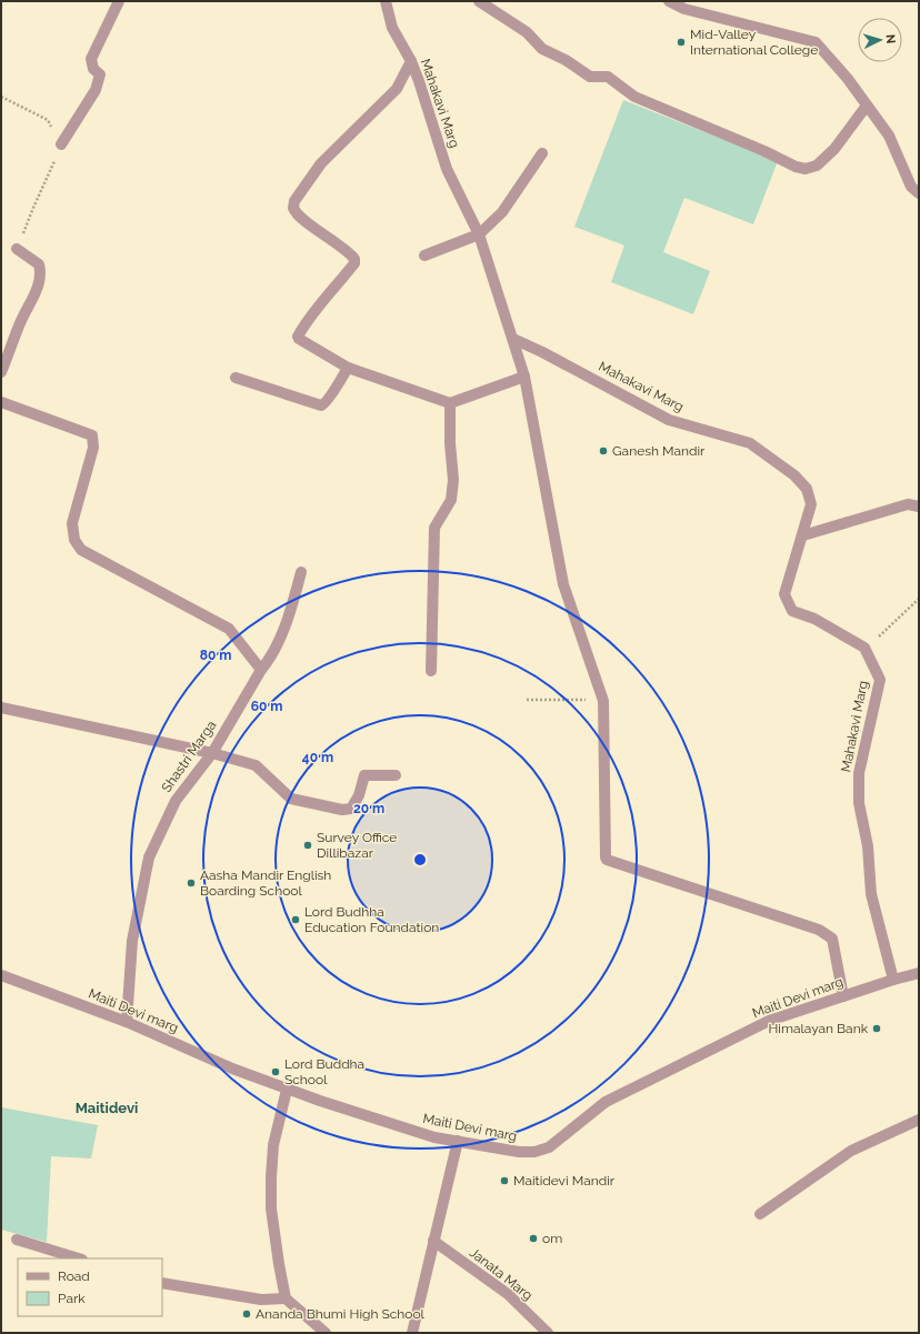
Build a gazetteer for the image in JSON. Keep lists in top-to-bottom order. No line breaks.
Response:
{"streets":{"street":["Mahakavi Marg","Shastri Marga","Maiti Devi marg","Janata Marg"]},"crossings":[["Mahakavi Marg","Maiti Devi marg"],["Shastri Marga","Maiti Devi marg"]],"districts":["Maitidevi"],"places":["Mid-Valley International College","Ganesh Mandir","Survey Office Dillibazar","Aasha Mandir English Boarding School","Lord Budhha Education Foundation","Himalayan Bank","Lord Buddha School","Maitidevi Mandir","om","Ananda Bhumi High School"],"legend":["Road","Park"],"north":"right","rings":["80 m","60 m","40 m","20 m"]}
